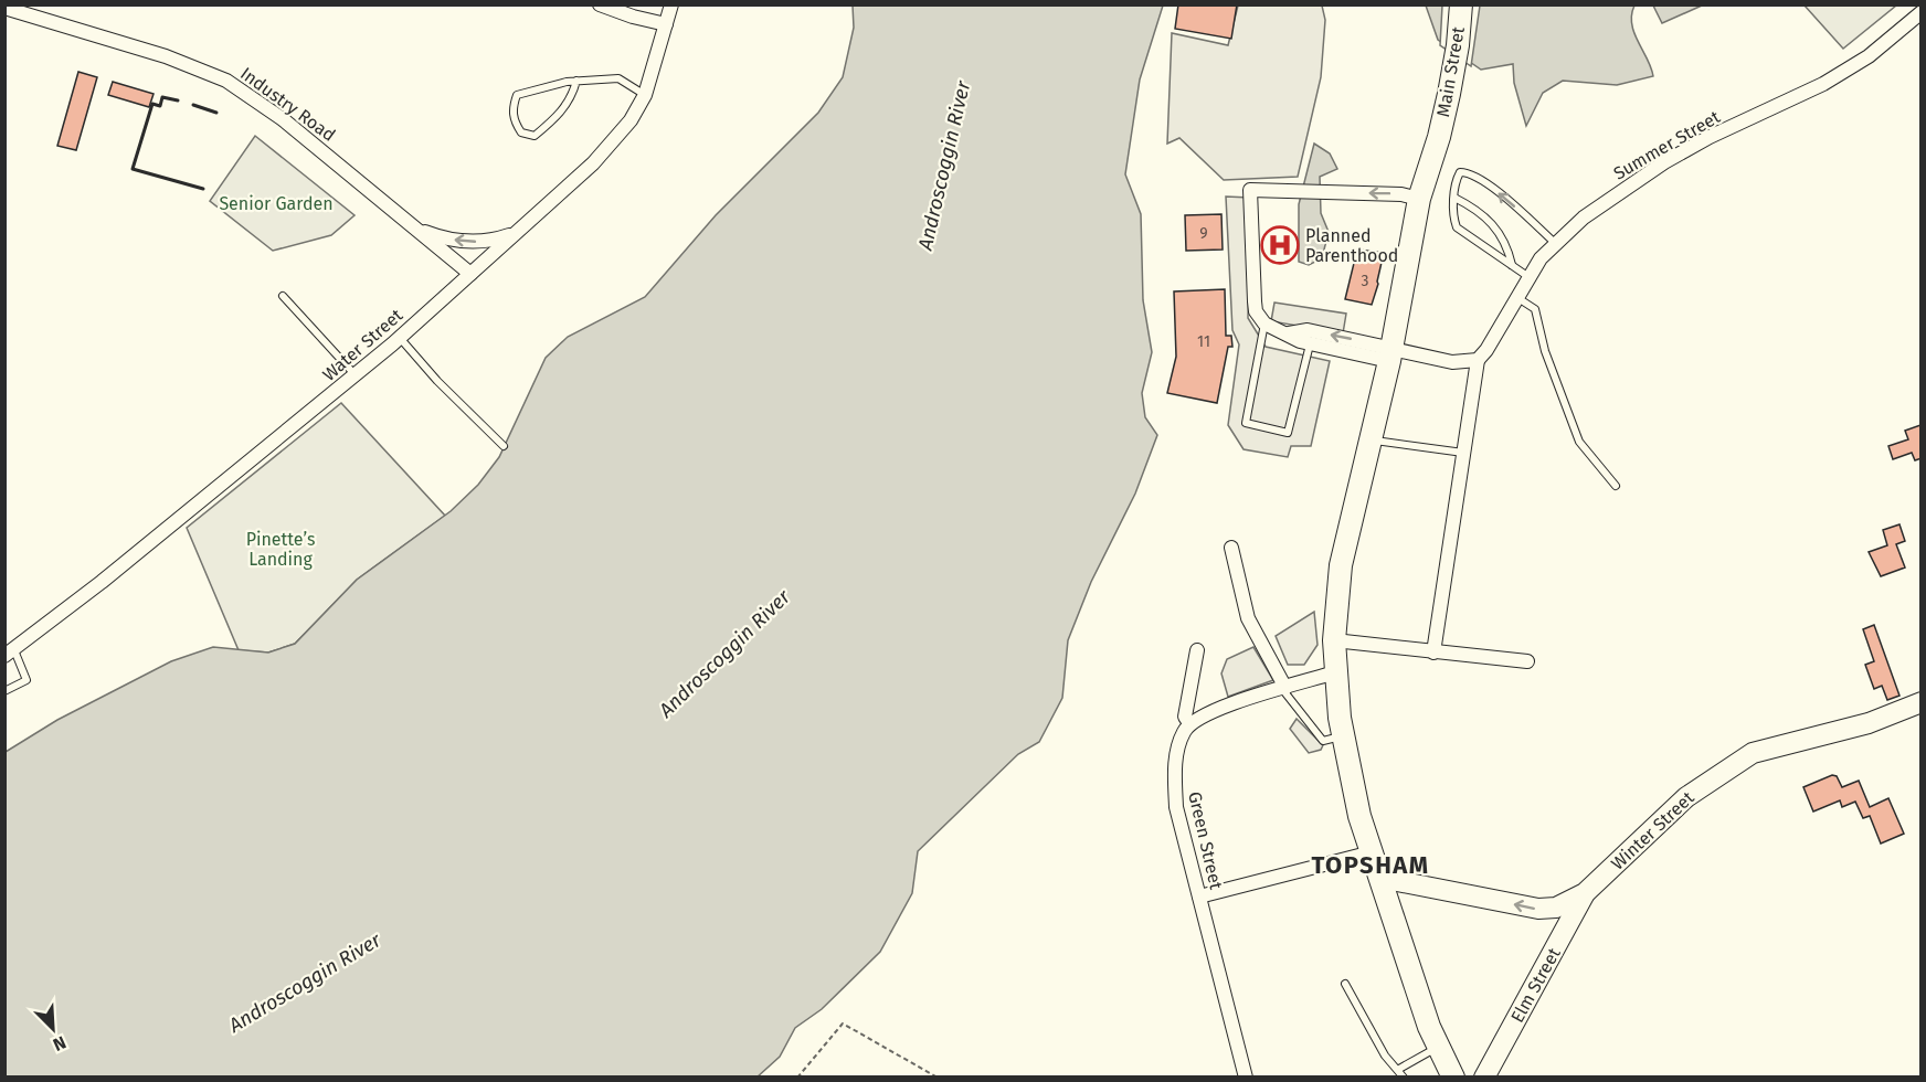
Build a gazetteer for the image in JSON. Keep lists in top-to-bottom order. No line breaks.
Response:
{"streets":{"main road":["Main Street"],"street":["Industry Road","Summer Street","Water Street","Winter Street","Green Street","Elm Street"]},"crossings":[["Main Street","Winter Street"],["Industry Road","Water Street"],["Winter Street","Elm Street"]],"districts":["TOPSHAM"],"water":["Androscoggin River"],"parks":["Senior Garden","Pinette’s Landing"],"places":{"hospital":["Planned Parenthood"]},"house_numbers":["9","3","11"],"north":"bottom right"}
